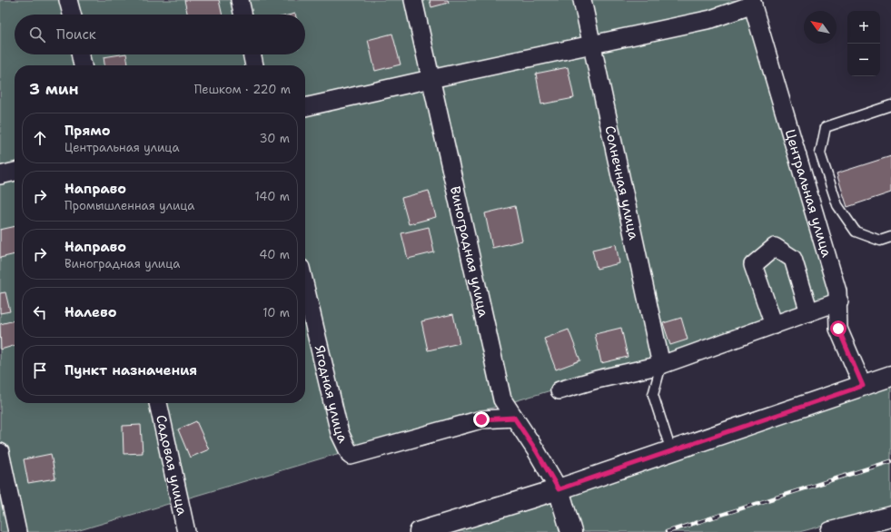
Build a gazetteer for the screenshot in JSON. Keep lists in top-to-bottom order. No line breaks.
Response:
{"streets":{"street":["Солнечная улица","Центральная улица","Виноградная улица","Ягодная улица","Садовая улица"]},"crossings":[["Виноградная улица","Ягодная улица"]],"north":"top left","page":{"map_buttons":["+","−"],"search":"Поиск","heading":["3 мин","Пешком · 220 m"],"list":[["Прямо","Центральная улица","30 m"],["Направо","Промышленная улица","140 m"],["Направо","Виноградная улица","40 m"],["Налево","10 m"],"Пункт назначения"]}}
